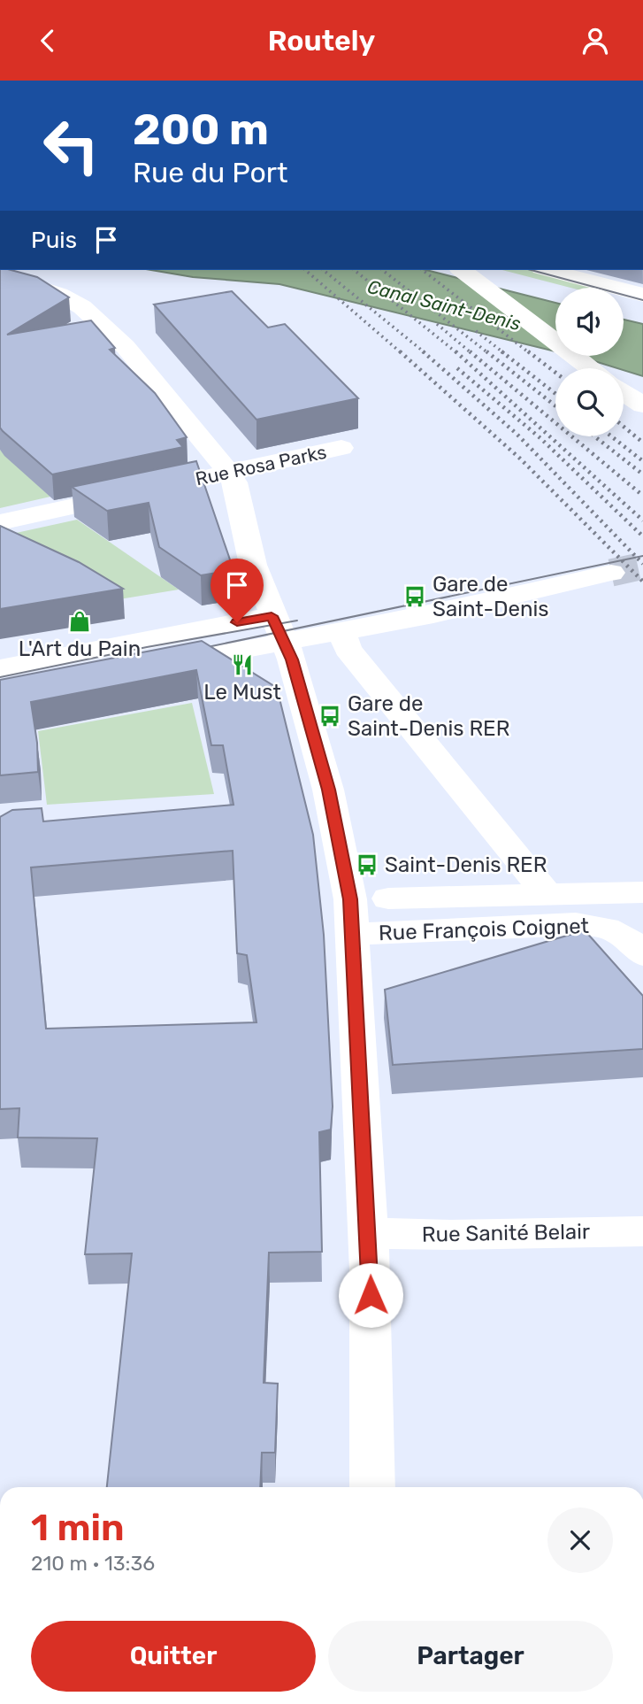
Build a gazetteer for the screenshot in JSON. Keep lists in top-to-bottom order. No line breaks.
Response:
{"streets":{"street":["Rue Rosa Parks","Rue François Coignet","Rue Sanité Belair"]},"water":["Canal Saint-Denis"],"places":{"bus stop":["Gare de Saint-Denis","Gare de Saint-Denis RER","Saint-Denis RER"],"shop":["L'Art du Pain"],"restaurant":["Le Must"]},"page":{"header":"Routely","turn":["200 m","Rue du Port"],"then":"Puis","heading":["1 min","210 m · 13:36"],"buttons":["Quitter","Partager"]}}
